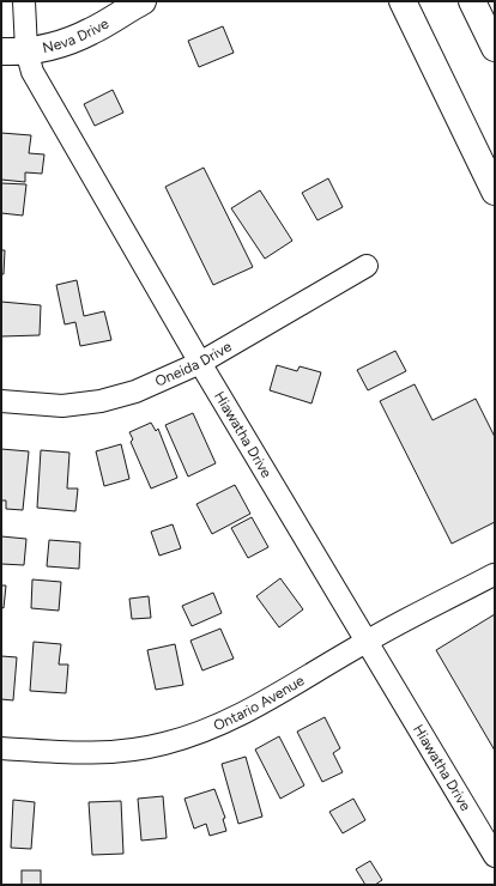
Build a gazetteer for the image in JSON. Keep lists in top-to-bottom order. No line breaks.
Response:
{"streets":{"main road":["Neva Drive"],"street":["Oneida Drive","Hiawatha Drive","Ontario Avenue"]},"crossings":[["Neva Drive","Hiawatha Drive"],["Oneida Drive","Hiawatha Drive"],["Hiawatha Drive","Ontario Avenue"]]}
